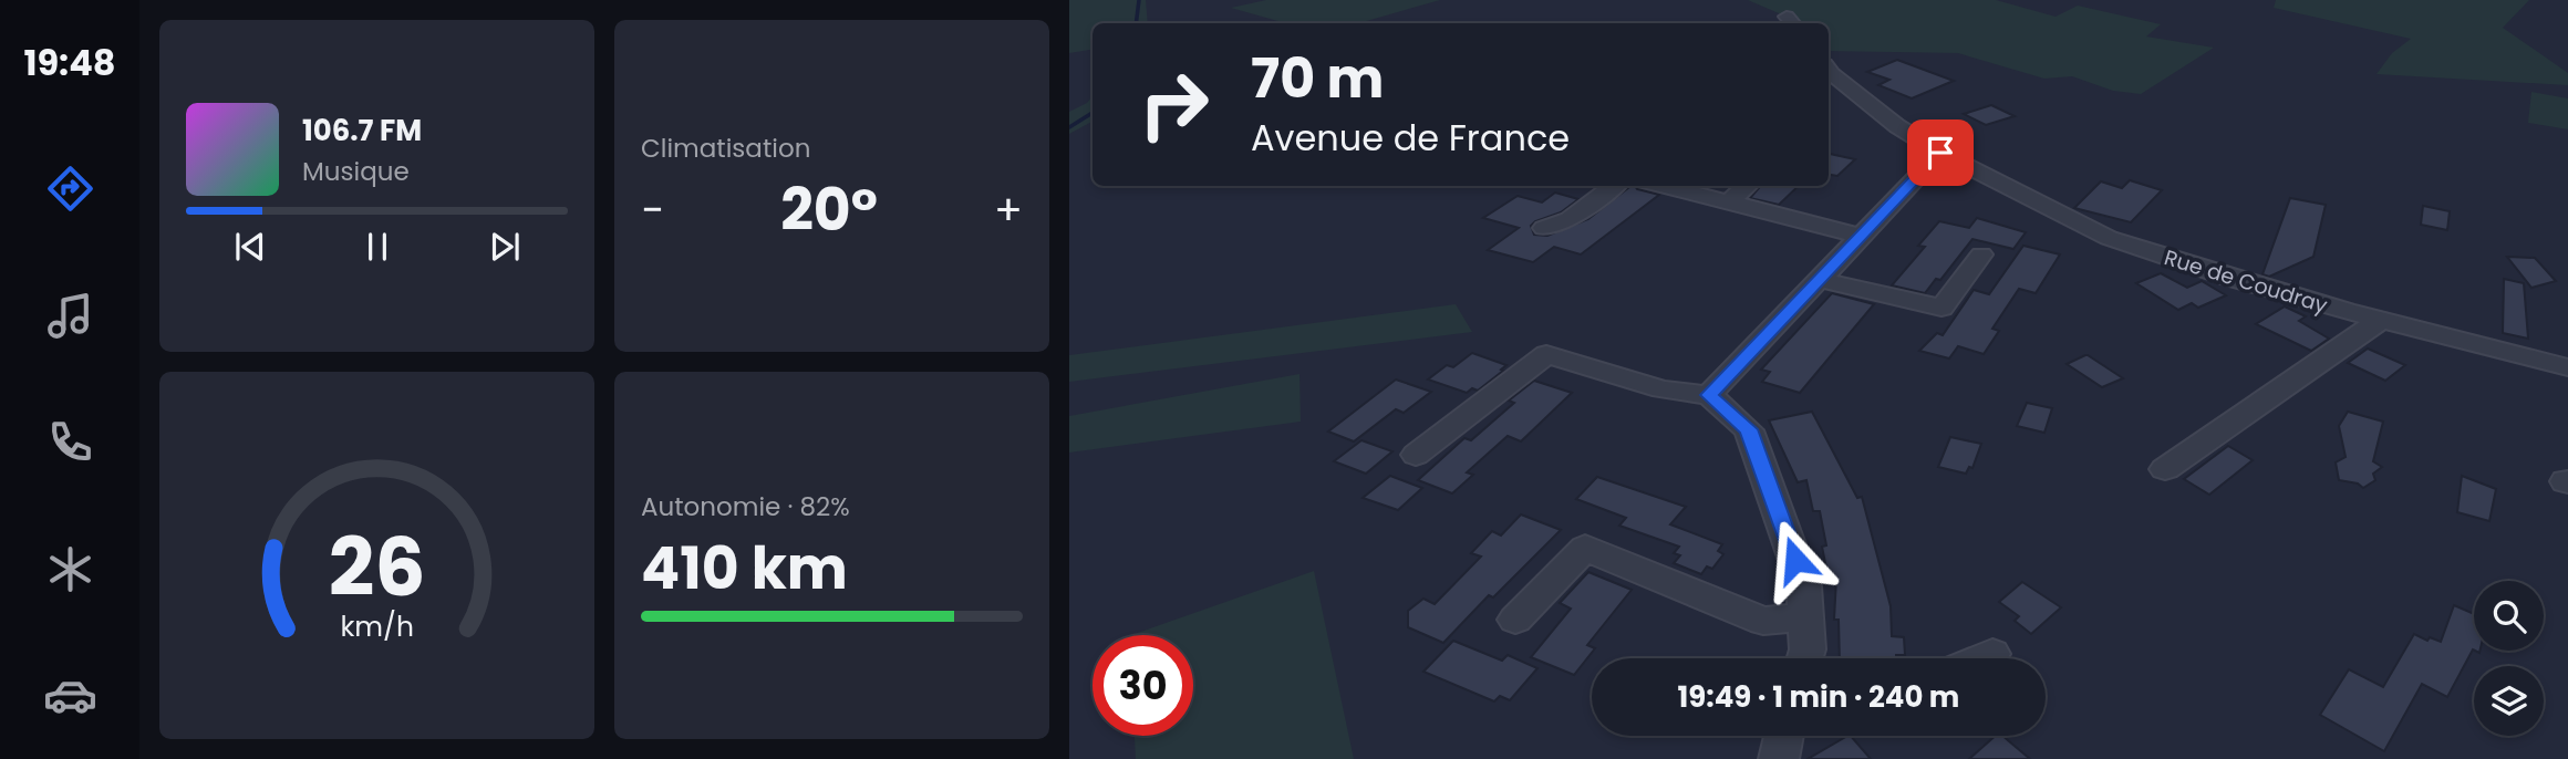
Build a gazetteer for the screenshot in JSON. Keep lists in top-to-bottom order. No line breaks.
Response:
{"streets":{"street":["Rue de Coudray"]},"page":{"tabs":"19:48","tile":["Climatisation",["Autonomie · 82%","410 km"]],"turn":["70 m","Avenue de France"],"song":["106.7 FM","Musique"],"heat":["−","20°","+"],"limit":"30","trip":"19:49 · 1 min · 240 m","gauge":["26","km/h"]}}
